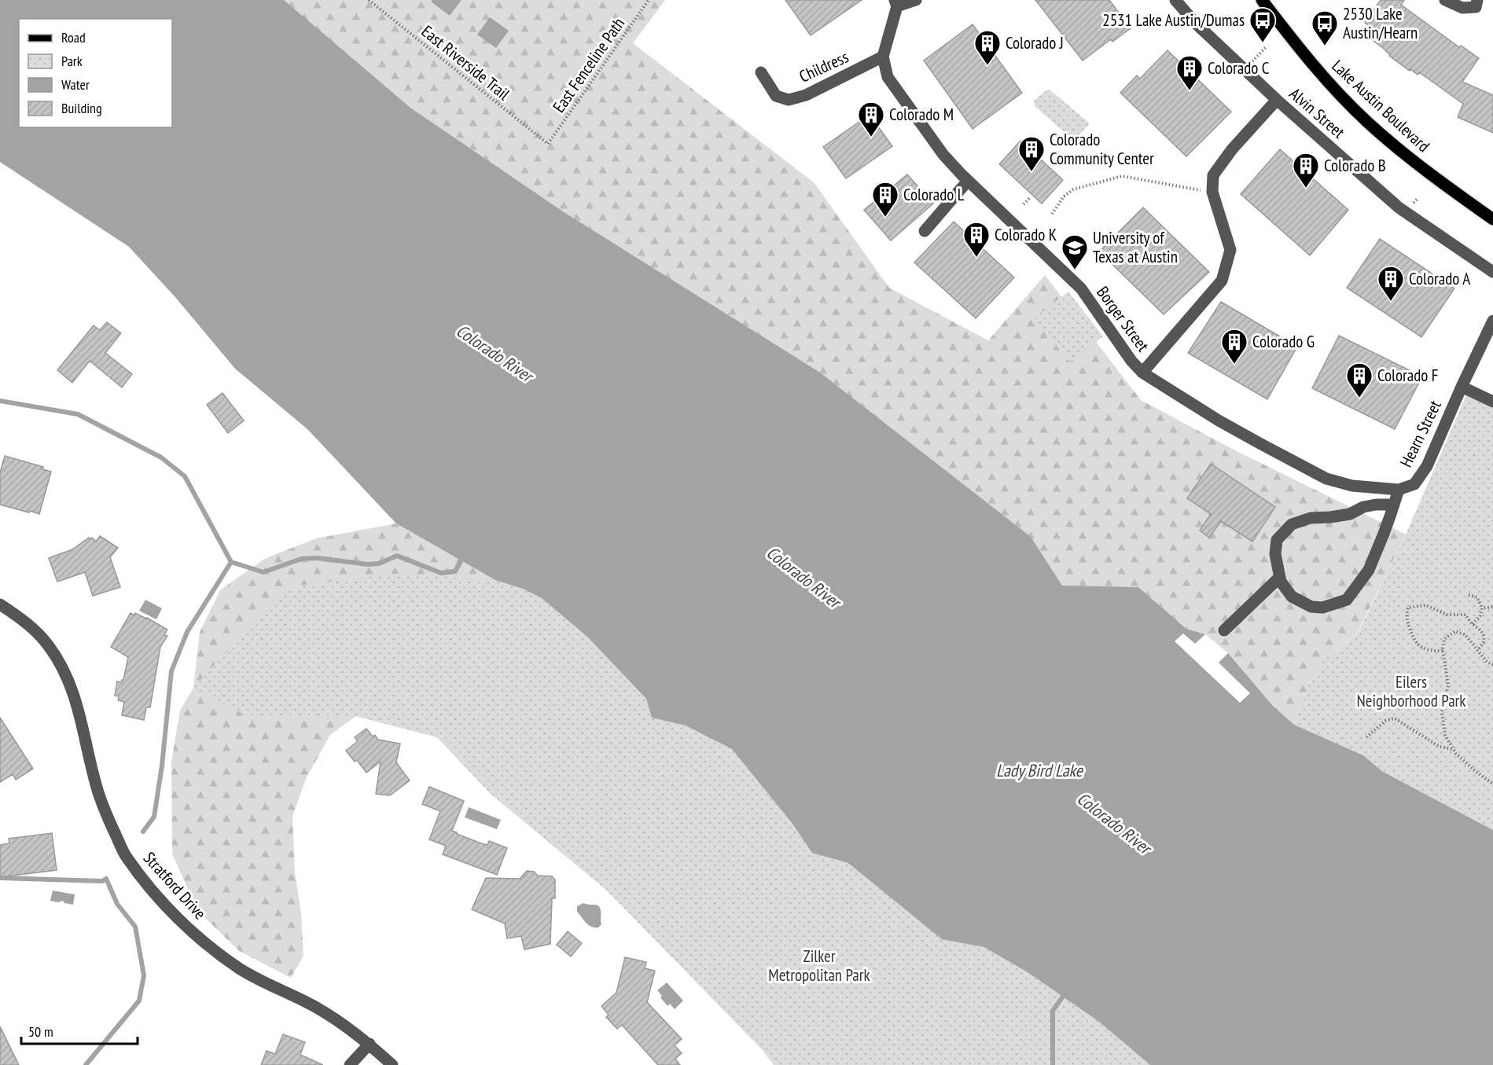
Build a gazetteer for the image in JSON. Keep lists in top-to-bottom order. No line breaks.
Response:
{"streets":{"main road":["Lake Austin Boulevard"],"street":["Childress","Alvin Street","Borger Street","Hearn Street","Stratford Drive"],"path":["East Riverside Trail","East Fenceline Path"]},"crossings":[["East Riverside Trail","East Fenceline Path"],["Childress","Borger Street"],["Borger Street","Hearn Street"]],"water":["Colorado River","Lady Bird Lake"],"parks":["Eilers Neighborhood Park","Zilker Metropolitan Park"],"places":{"bus stop":["2531 Lake Austin/Dumas","2530 Lake Austin/Hearn"],"building":["Colorado J","Colorado C","Colorado M","Colorado Community Center","Colorado B","Colorado L","Colorado K","Colorado A","Colorado G","Colorado F"],"school or university":["University of Texas at Austin"]},"legend":["Road","Park","Water","Building"],"scale_bar":"50 m"}
